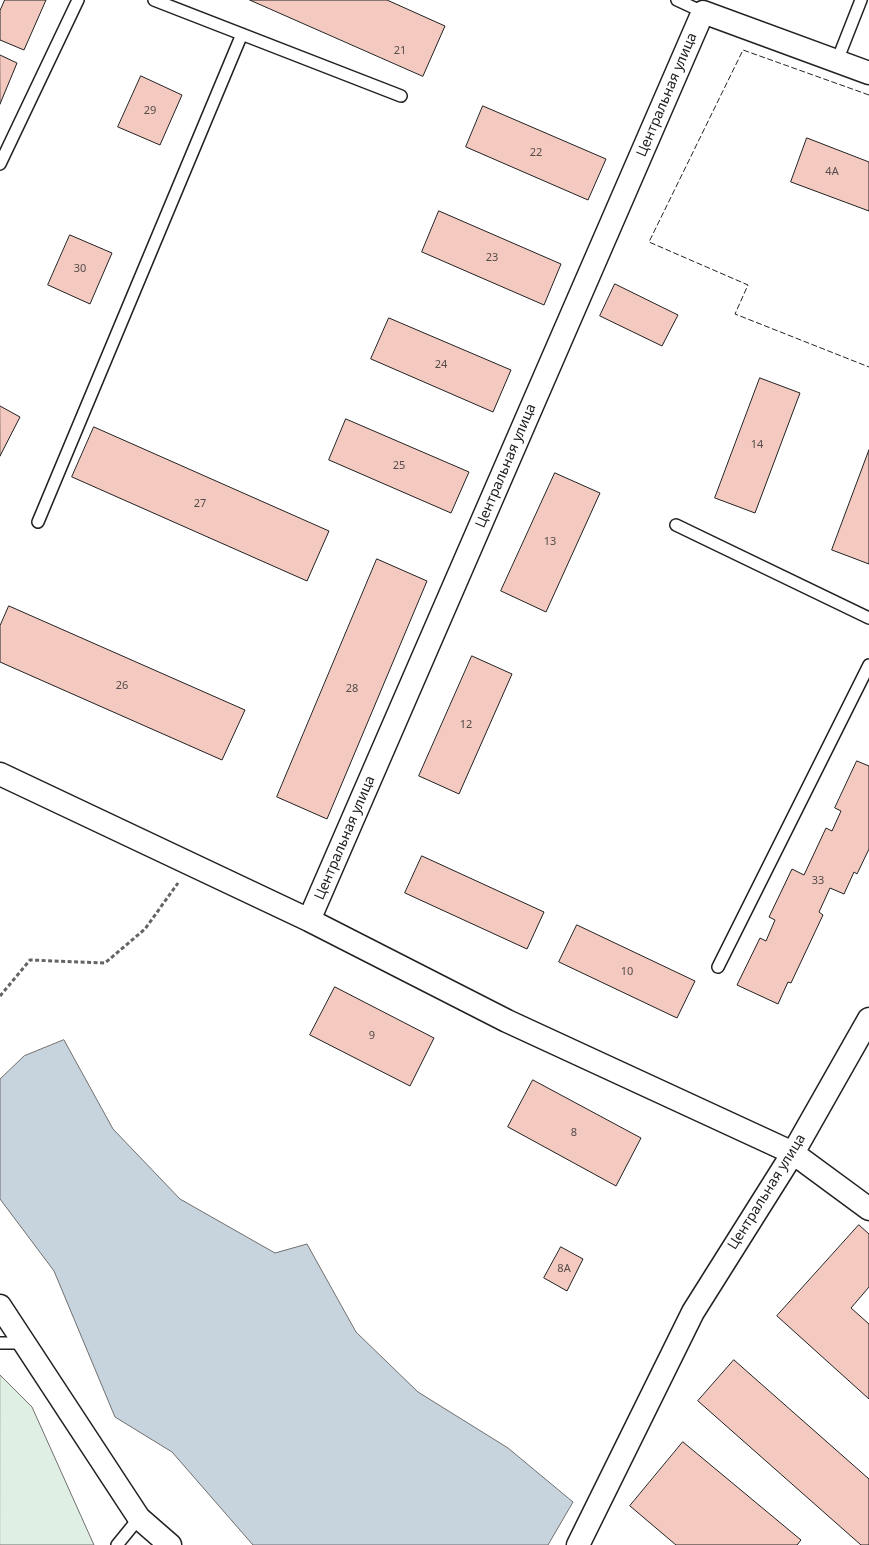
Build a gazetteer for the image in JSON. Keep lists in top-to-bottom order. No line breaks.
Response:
{"streets":{"street":["Центральная улица"]},"house_numbers":["21","29","22","4А","23","30","24","14","25","27","13","26","28","12","33","10","9","8","8А"]}
